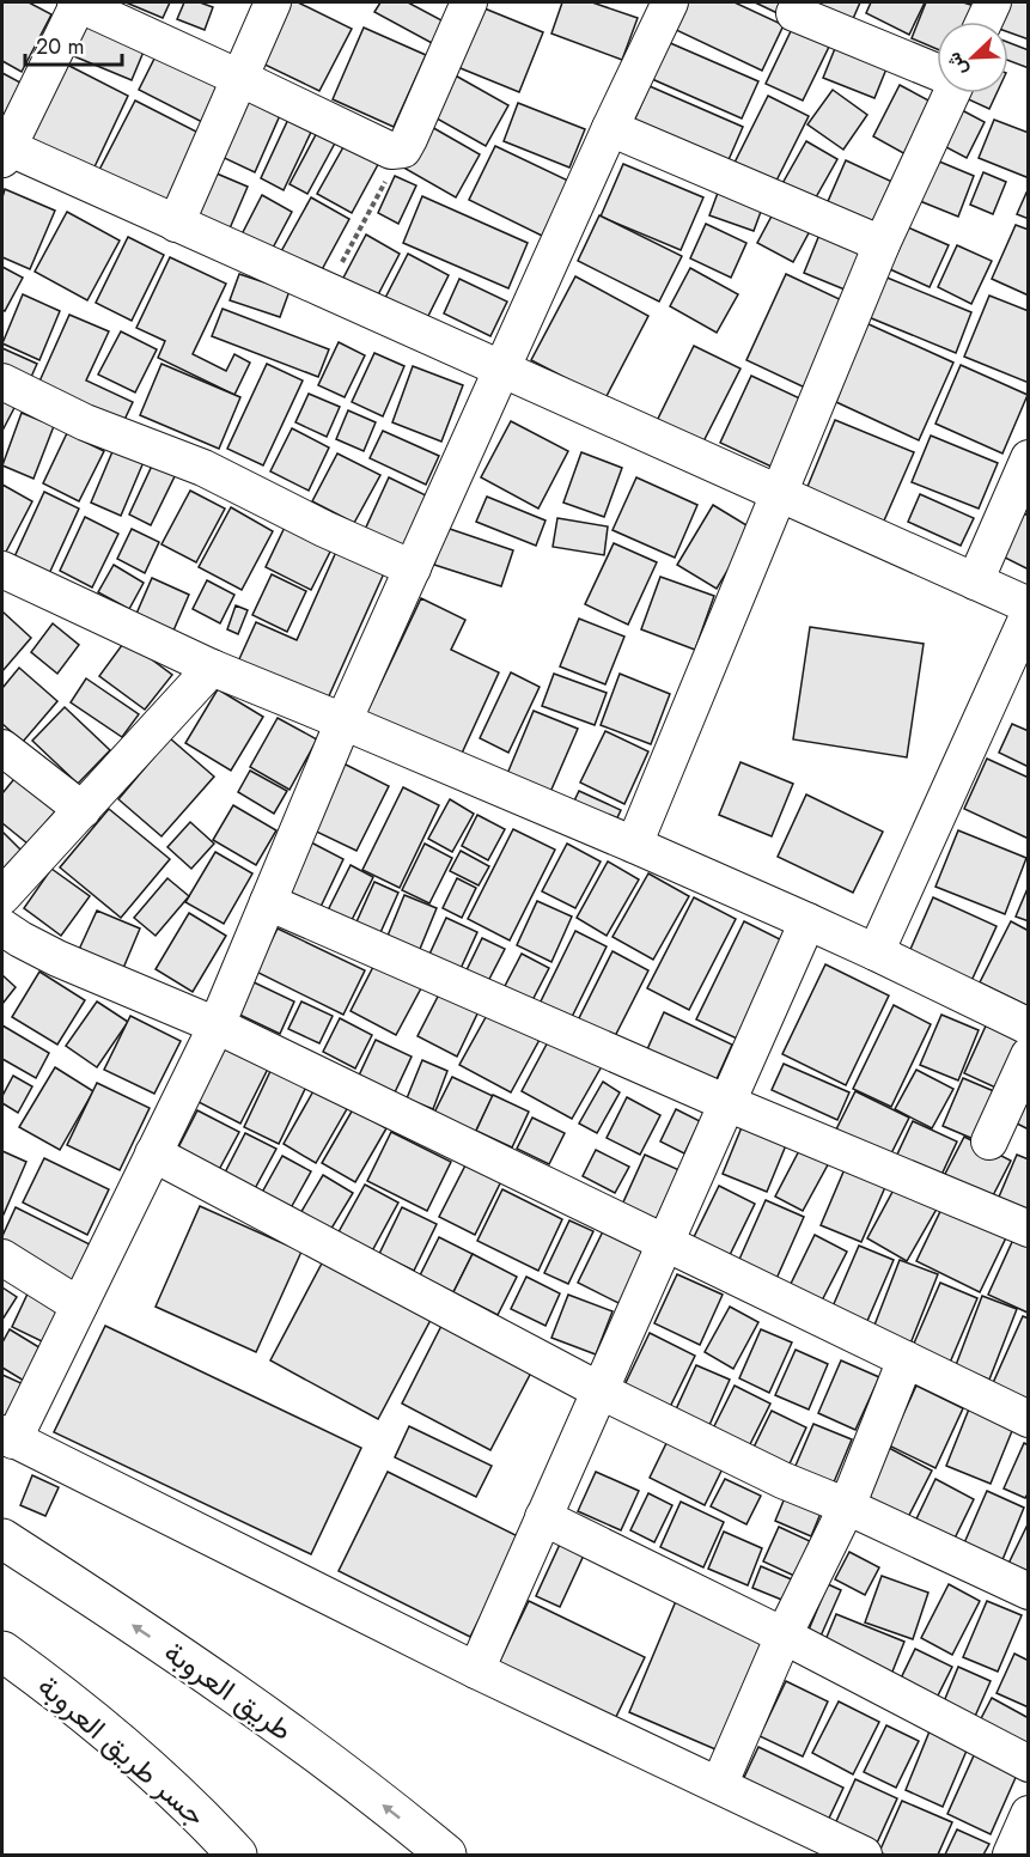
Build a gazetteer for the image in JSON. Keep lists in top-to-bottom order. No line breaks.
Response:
{"streets":{"highway":["طريق العروبة","جسر طريق العروبة"]},"one_way":["طريق العروبة"],"scale_bar":"20 m","north":"bottom left"}
